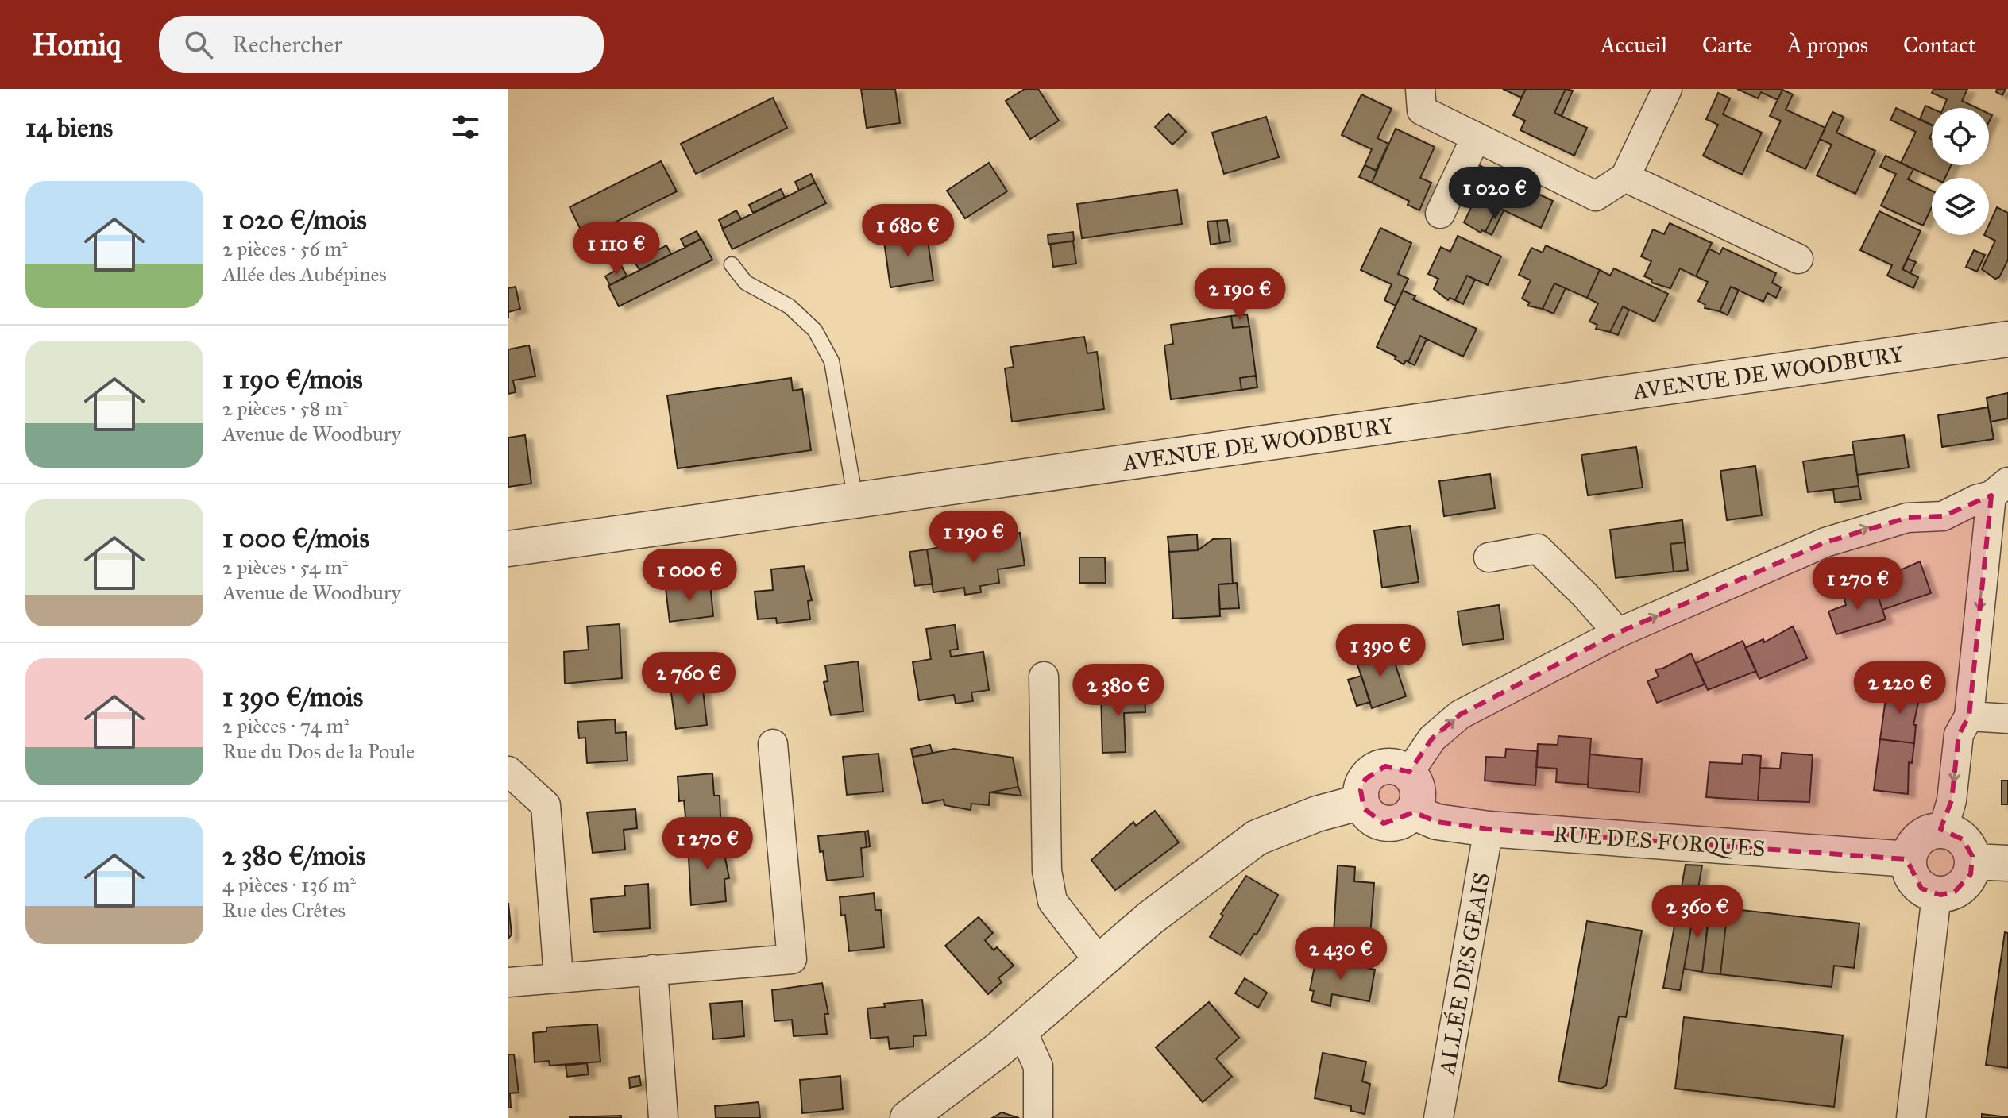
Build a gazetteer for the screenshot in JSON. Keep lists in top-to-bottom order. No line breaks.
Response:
{"streets":{"street":["AVENUE DE WOODBURY","RUE DES FORQUES","ALLÉE DES GEAIS"]},"crossings":[["RUE DES FORQUES","ALLÉE DES GEAIS"]],"page":{"header":"Homiq","search":"Rechercher","nav":["Accueil","Carte","À propos","Contact"],"heading":"14 biens","list":[{"name":"1 020 €/mois","note":"2 pièces · 56 m² · Allée des Aubépines"},{"name":"1 190 €/mois","note":"2 pièces · 58 m² · Avenue de Woodbury"},{"name":"1 000 €/mois","note":"2 pièces · 54 m² · Avenue de Woodbury"},{"name":"1 390 €/mois","note":"2 pièces · 74 m² · Rue du Dos de la Poule"},{"name":"2 380 €/mois","note":"4 pièces · 136 m² · Rue des Crêtes"}],"price":["1 020 €","1 680 €","1 110 €","2 190 €","1 190 €","1 000 €","1 270 €","1 390 €","2 760 €","2 220 €","2 380 €","1 270 €","2 360 €","2 430 €"]}}
